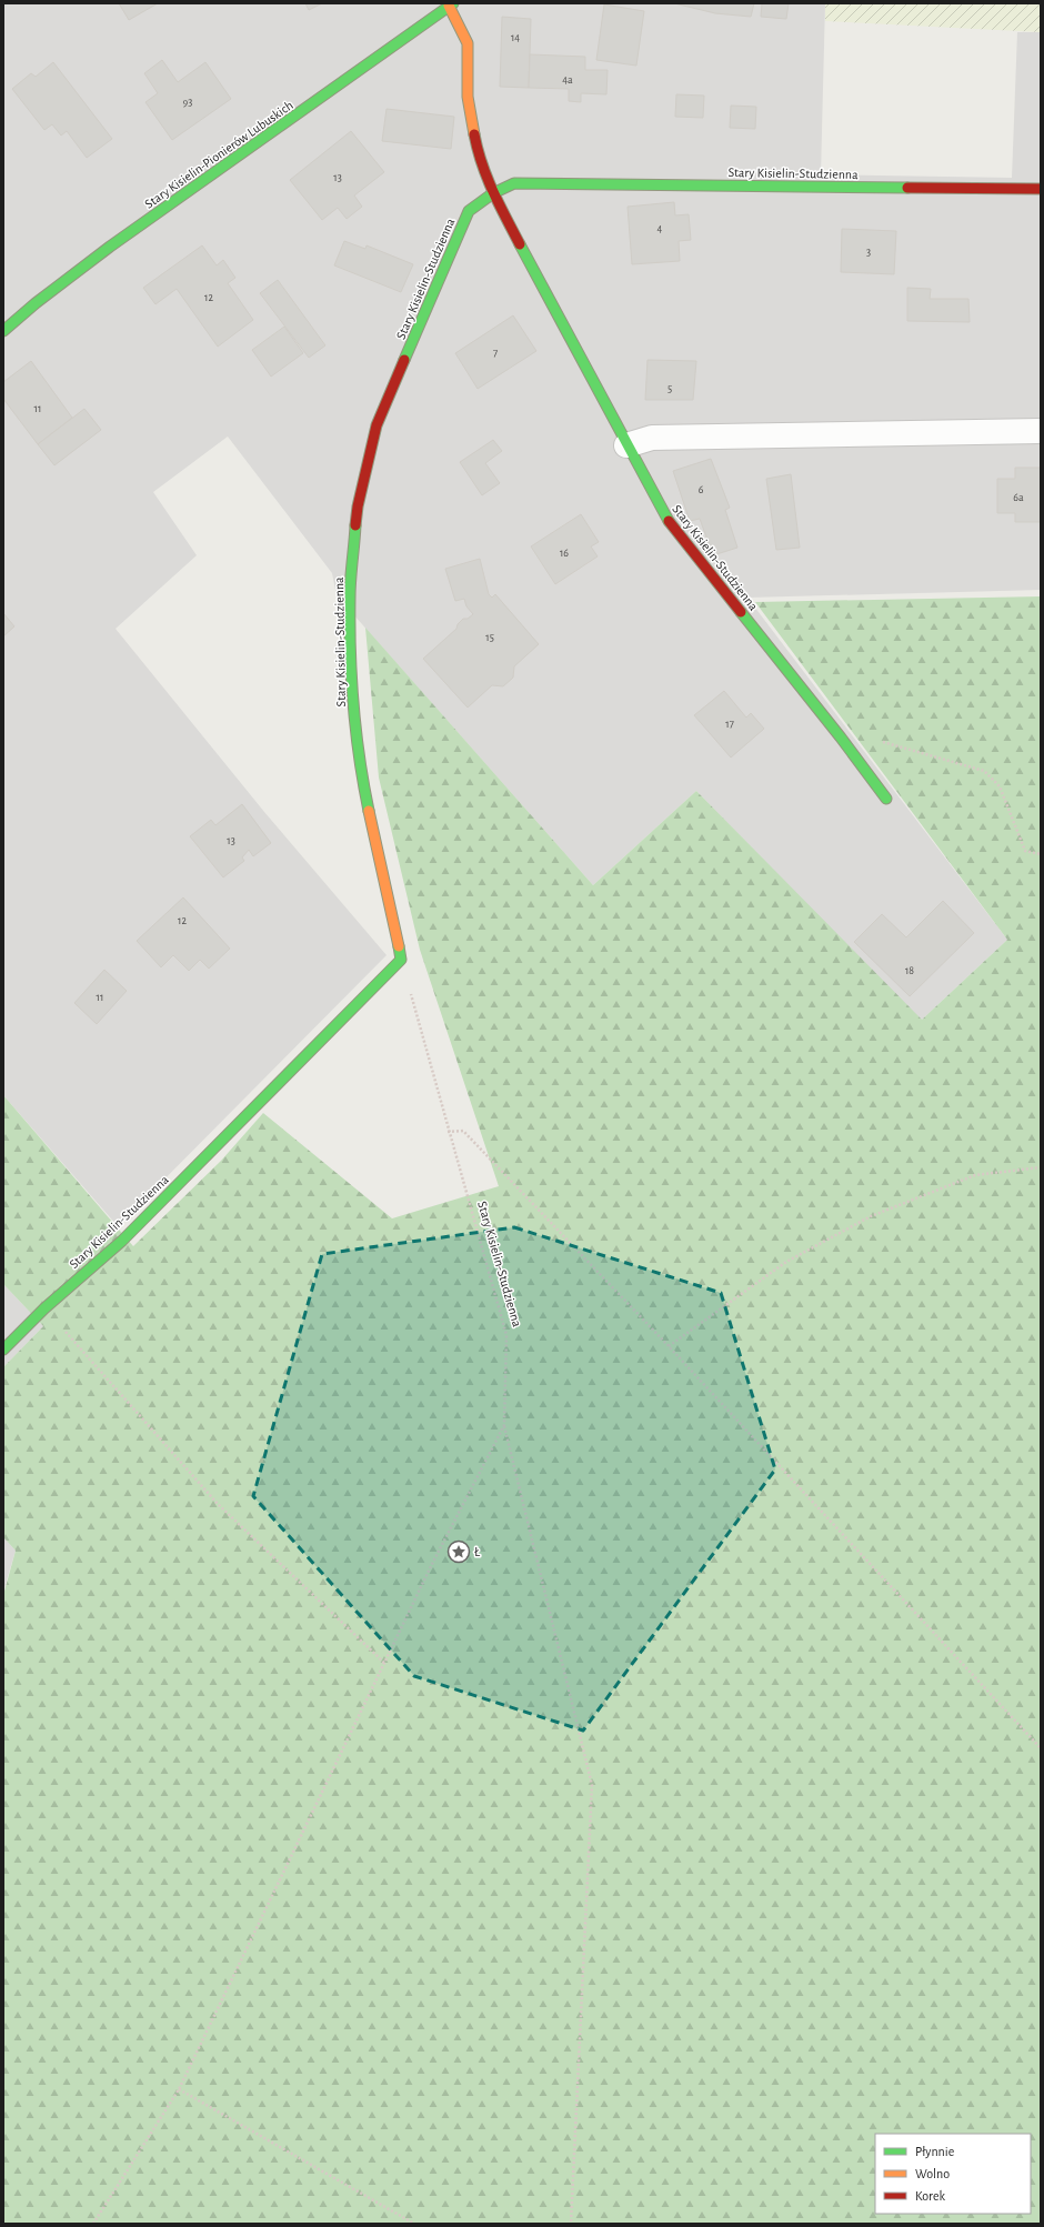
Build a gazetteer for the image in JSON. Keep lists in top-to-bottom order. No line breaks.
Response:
{"streets":{"street":["Stary Kisielin-Pionierów Lubuskich","Stary Kisielin-Studzienna"]},"crossings":[["Stary Kisielin-Pionierów Lubuskich","Stary Kisielin-Studzienna"]],"places":{"place":["Ł"]},"house_numbers":["14","4a","93","13","4","3","12","7","5","11","6","6a","16","15","17","13","12","18","11"],"legend":["Płynnie","Wolno","Korek"]}
